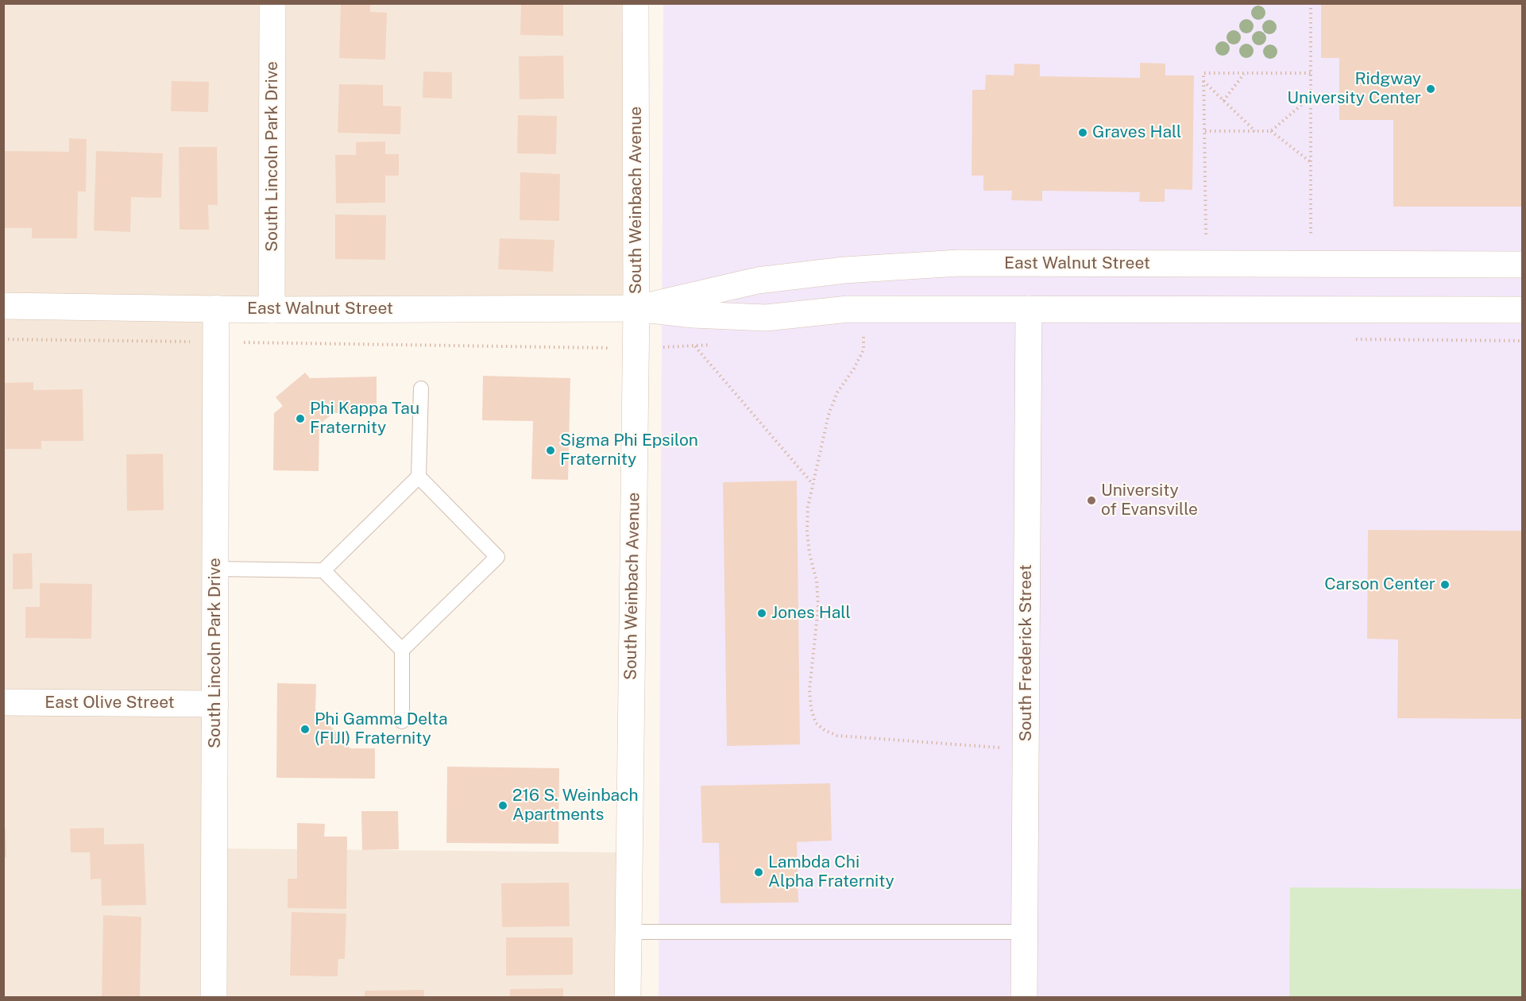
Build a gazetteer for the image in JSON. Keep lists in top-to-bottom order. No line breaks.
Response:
{"streets":{"street":["South Lincoln Park Drive","South Weinbach Avenue","East Walnut Street","South Frederick Street","East Olive Street"]},"crossings":[["South Lincoln Park Drive","East Walnut Street"],["South Lincoln Park Drive","East Olive Street"],["South Weinbach Avenue","East Walnut Street"],["East Walnut Street","South Frederick Street"]],"places":["Ridgway University Center","Graves Hall","Phi Kappa Tau Fraternity","Sigma Phi Epsilon Fraternity","University of Evansville","Carson Center","Jones Hall","Phi Gamma Delta (FIJI) Fraternity","216 S. Weinbach Apartments","Lambda Chi Alpha Fraternity"]}
